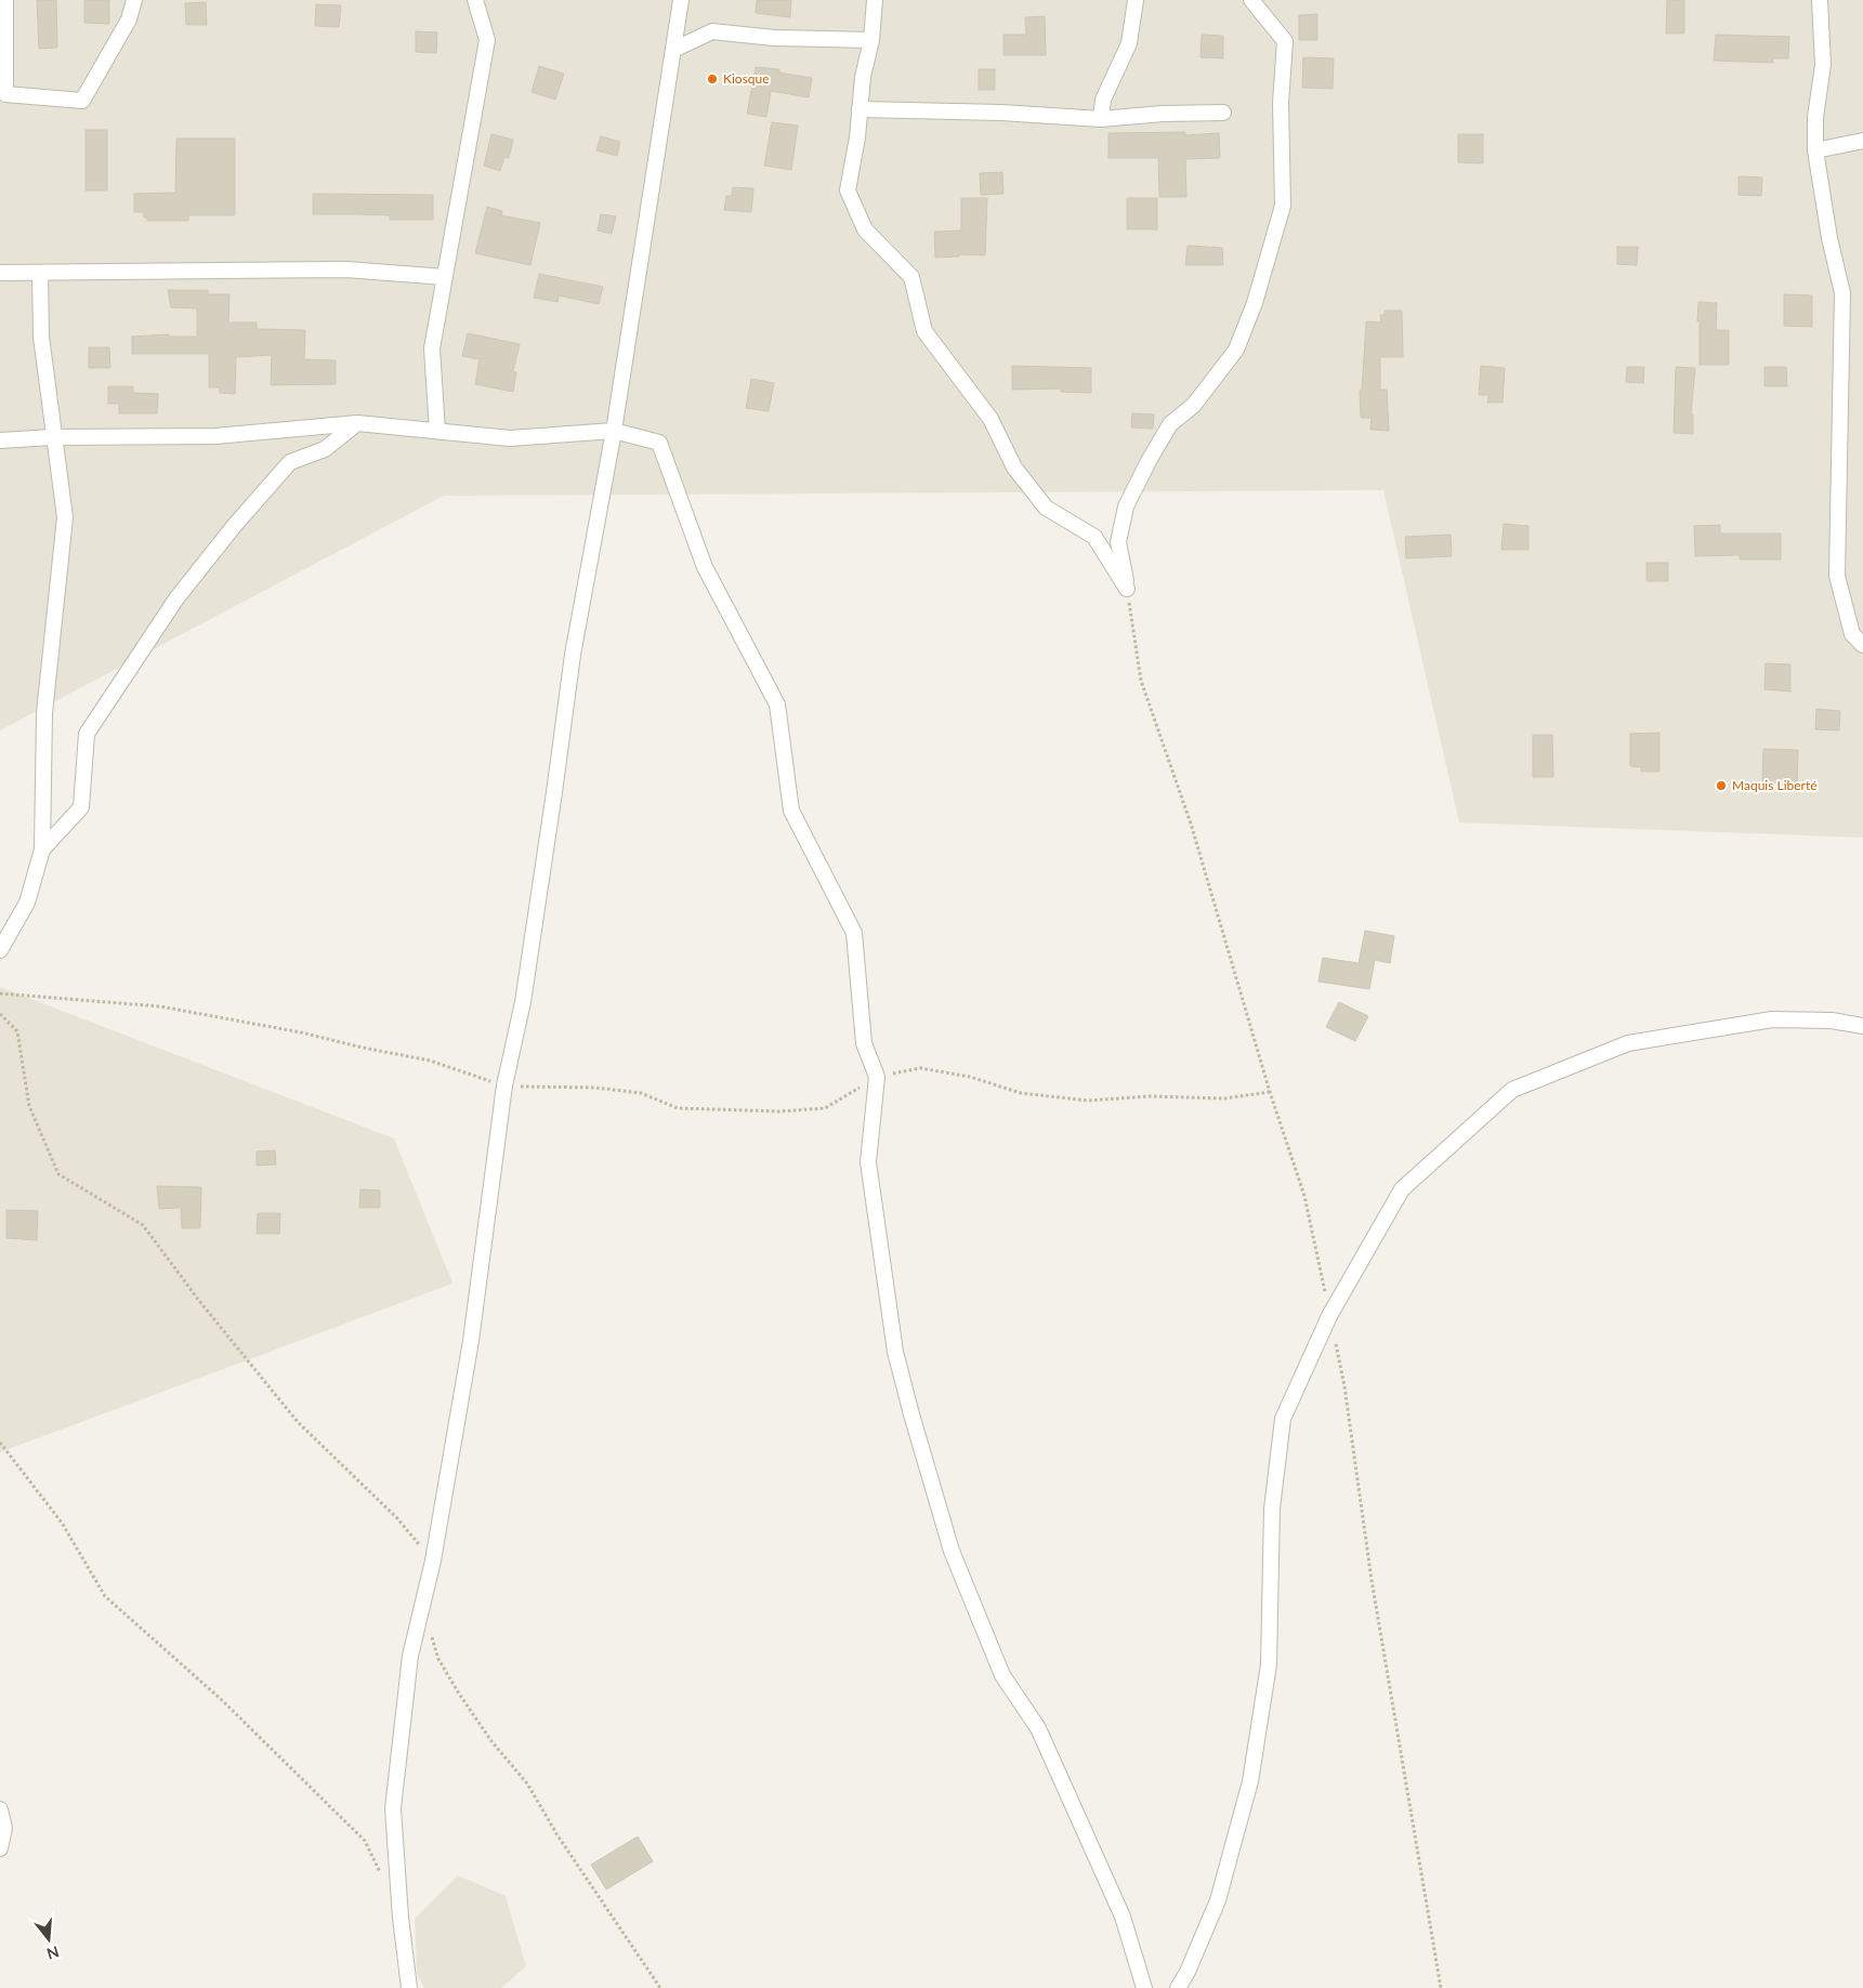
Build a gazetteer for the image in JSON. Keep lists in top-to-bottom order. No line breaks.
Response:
{"places":["Kiosque","Maquis Liberté"],"north":"bottom"}
